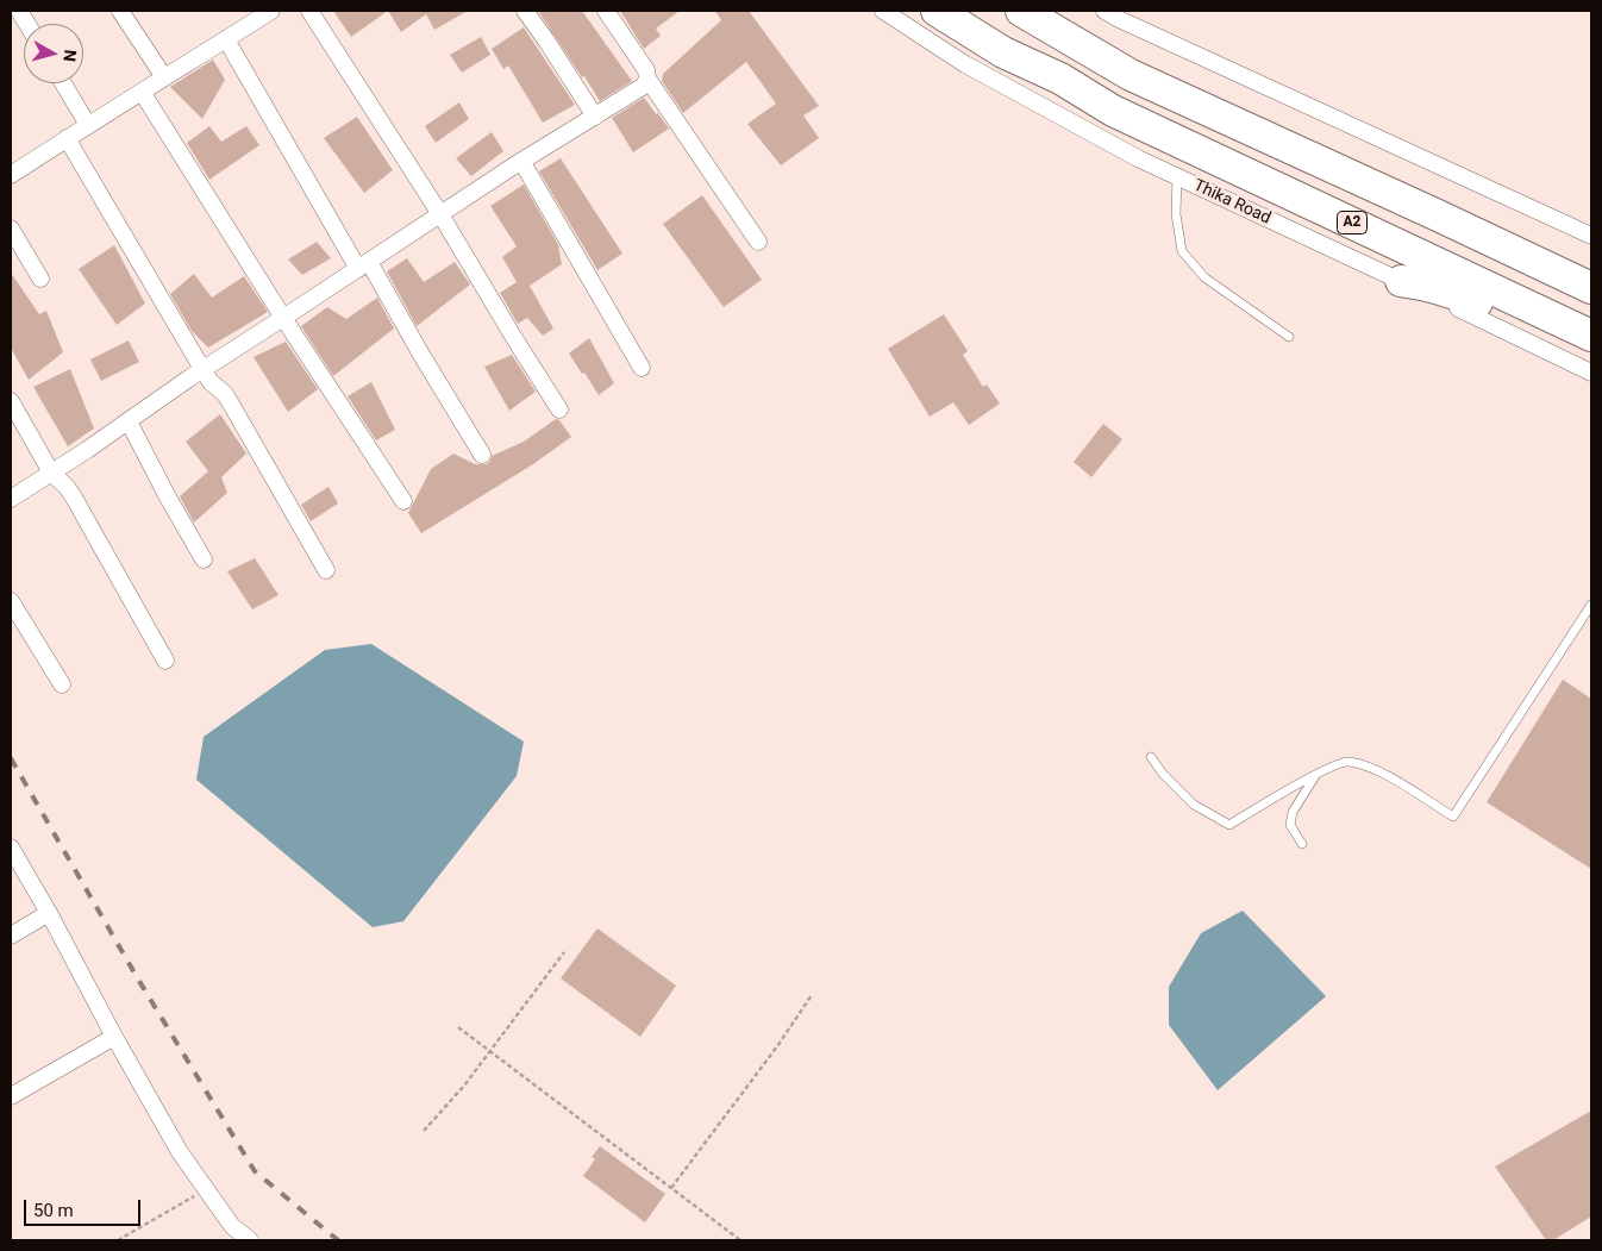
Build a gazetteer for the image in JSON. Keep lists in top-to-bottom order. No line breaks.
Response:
{"streets":{"highway":["Thika Road","A2"]},"scale_bar":"50 m","north":"right"}
